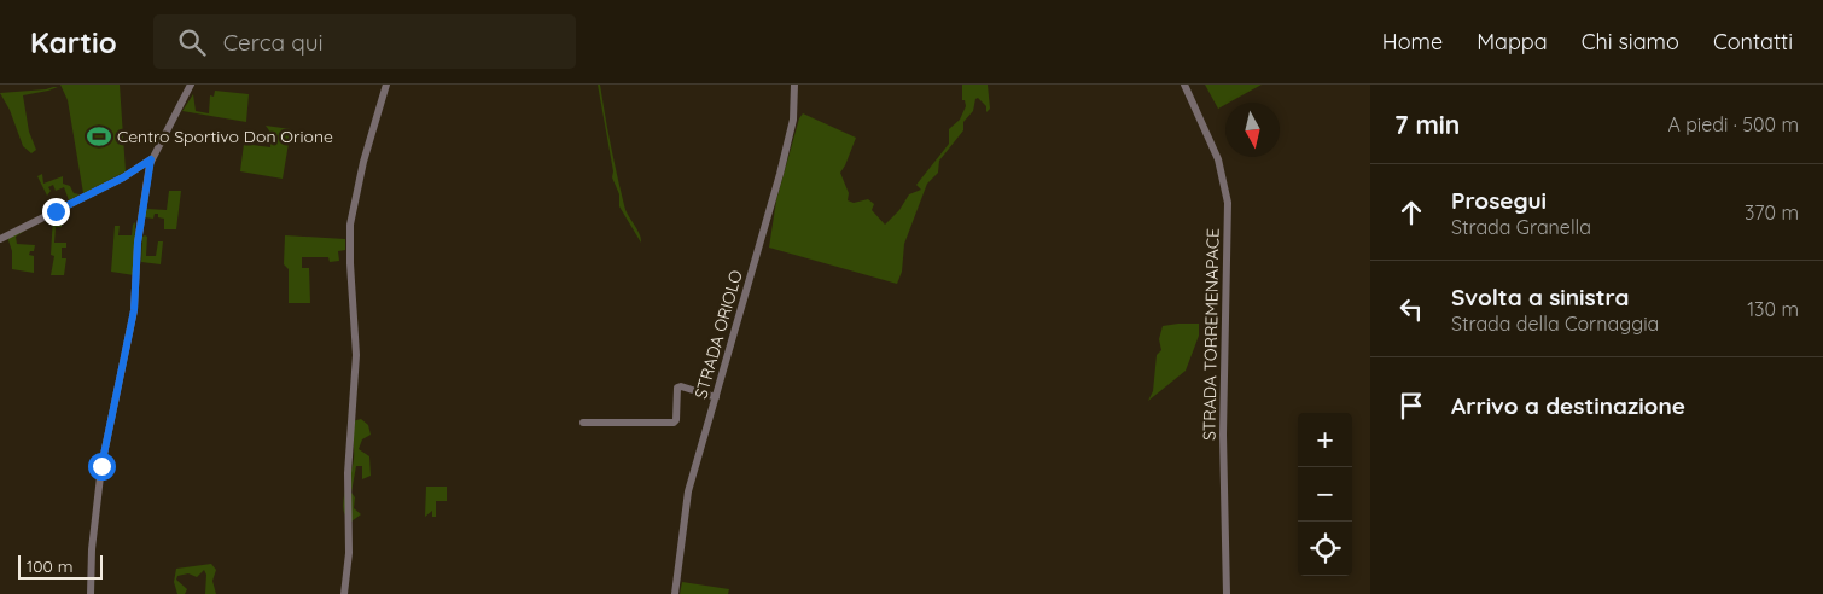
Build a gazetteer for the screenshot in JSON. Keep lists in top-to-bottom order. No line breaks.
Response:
{"streets":{"street":["STRADA ORIOLO","STRADA TORREMENAPACE"]},"places":{"sports":["Centro Sportivo Don Orione"]},"scale_bar":"100 m","north":"bottom","page":{"header":"Kartio","search":"Cerca qui","nav":["Home","Mappa","Chi siamo","Contatti"],"heading":["7 min","A piedi · 500 m"],"list":[["Prosegui","Strada Granella","370 m"],["Svolta a sinistra","Strada della Cornaggia","130 m"],"Arrivo a destinazione"],"map_buttons":["+","−"],"scale":"100 m"}}
